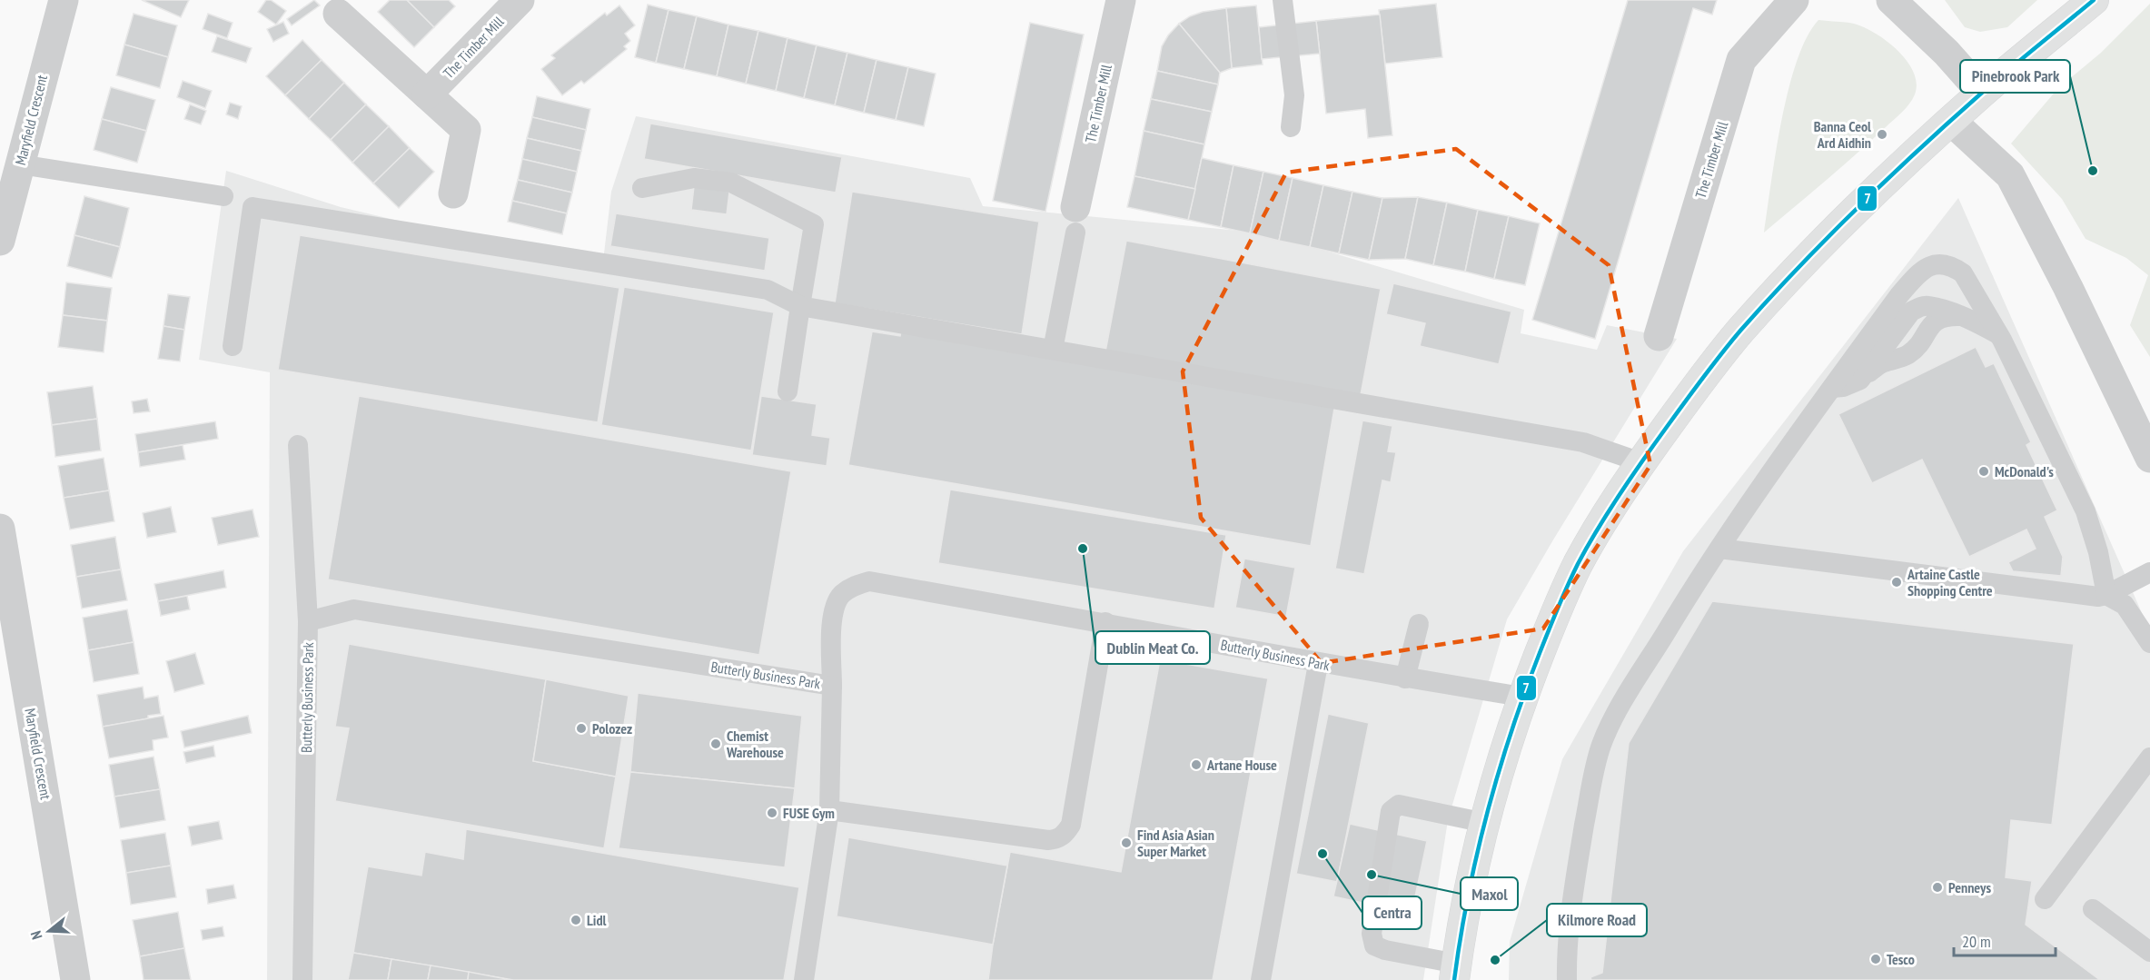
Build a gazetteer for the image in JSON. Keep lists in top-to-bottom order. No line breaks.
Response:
{"streets":{"street":["The Timber Mill","Maryfield Crescent"],"lane":["Butterly Business Park"]},"places":["Banna Ceol Ard Aidhin","Pinebrook Park","McDonald's","Dublin Meat Co.","Artaine Castle Shopping Centre","Polozez","Chemist Warehouse","Artane House","FUSE Gym","Find Asia Asian Super Market","Centra","Maxol","Penneys","Lidl","Tesco","Kilmore Road"],"lines":["transit line 7"],"scale_bar":"20 m","north":"left"}
